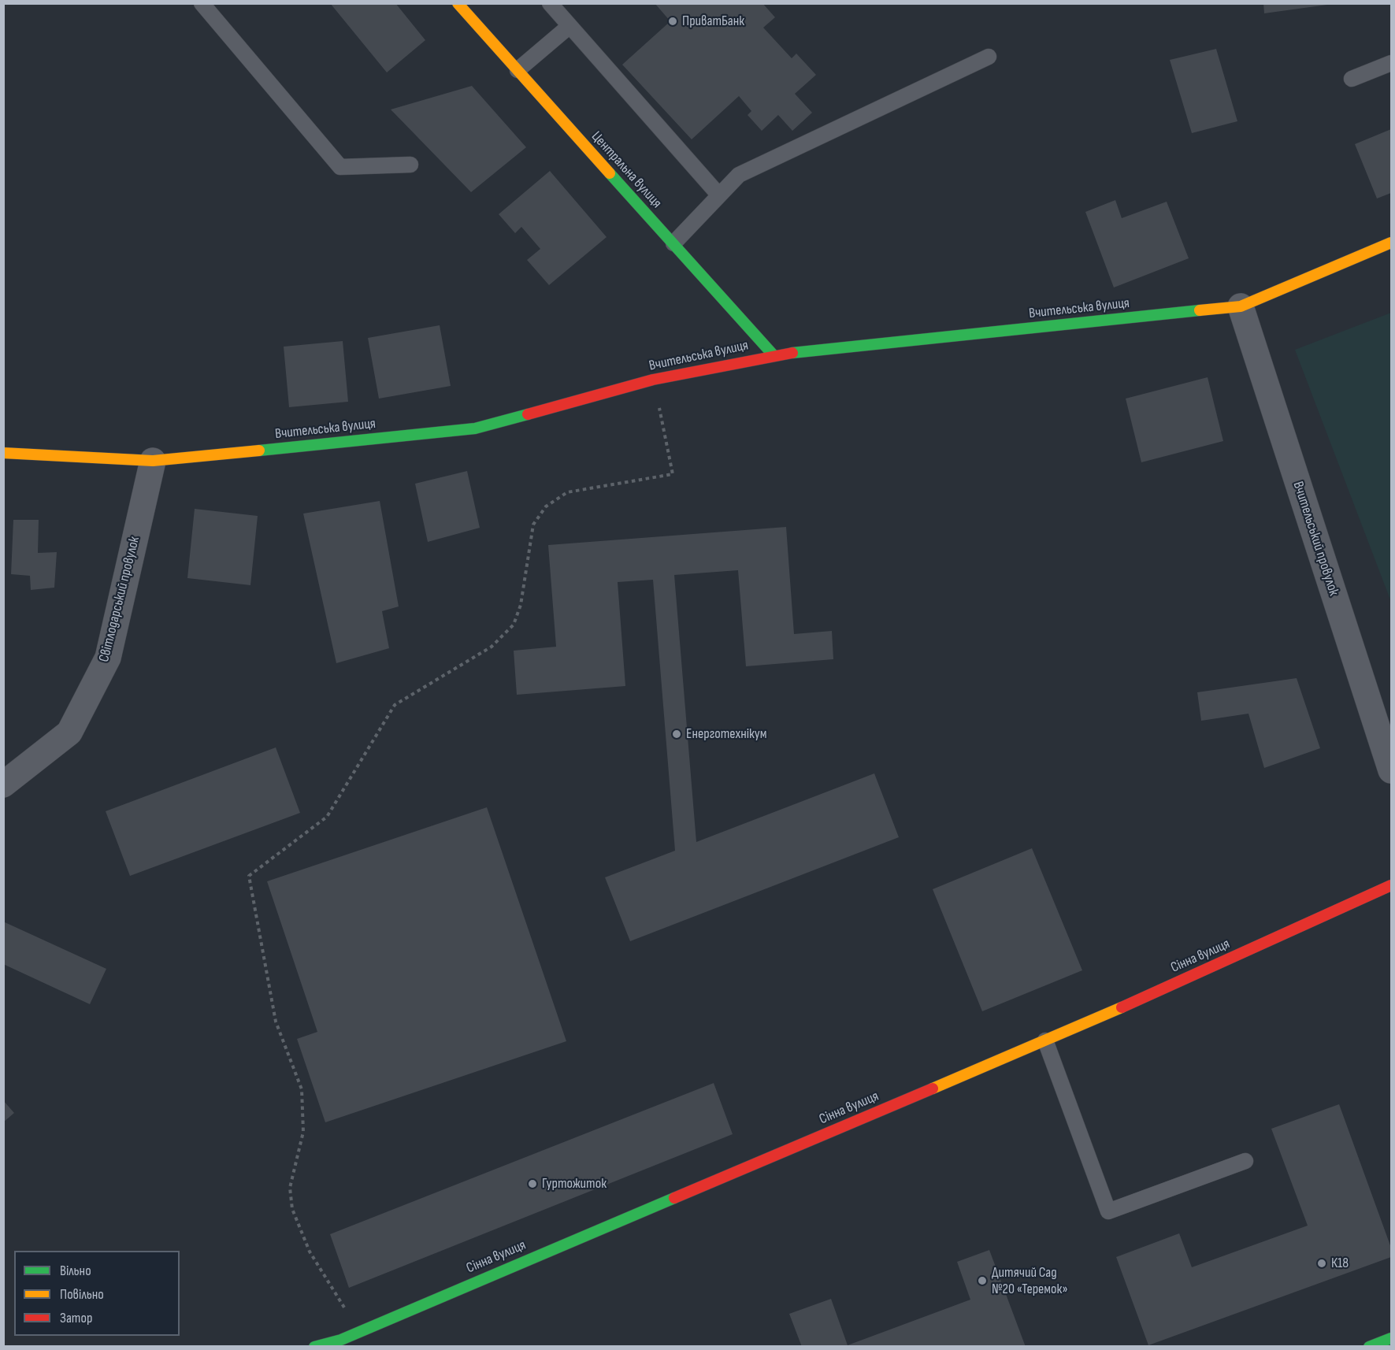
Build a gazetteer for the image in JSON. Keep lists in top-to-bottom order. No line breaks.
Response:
{"streets":{"street":["Центральна вулиця","Вчительська вулиця","Вчительський провулок","Світлодарський провулок","Сінна вулиця"]},"crossings":[["Центральна вулиця","Вчительська вулиця"],["Вчительська вулиця","Вчительський провулок"],["Вчительська вулиця","Світлодарський провулок"]],"places":["ПриватБанк","Енерготехнікум","Гуртожиток","К18","Дитячий Сад №20 «Теремок»"],"legend":["Вільно","Повільно","Затор"]}
